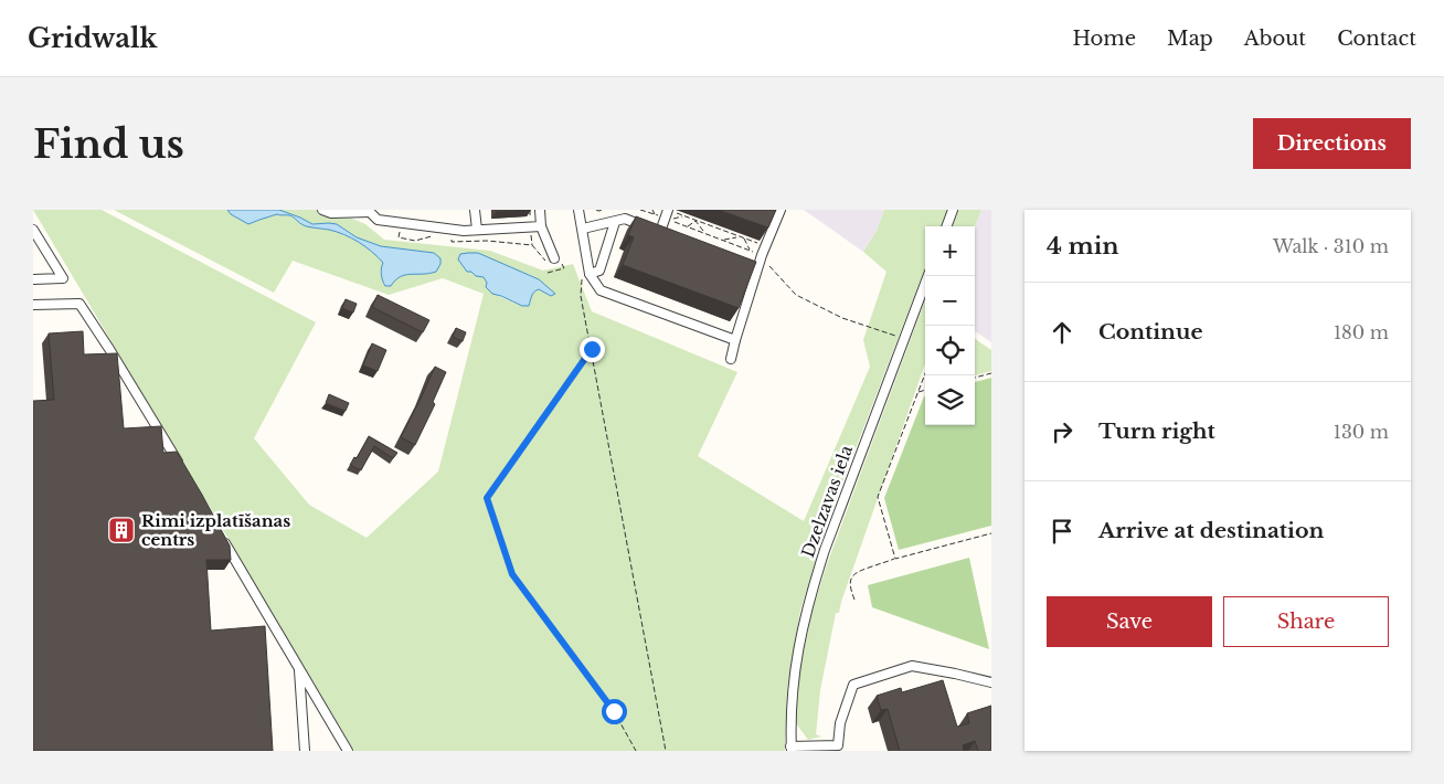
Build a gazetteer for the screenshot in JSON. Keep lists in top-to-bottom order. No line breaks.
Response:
{"streets":{"street":["Dzelzavas iela"]},"places":{"building":["Rimi izplatīšanas centrs"]},"page":{"header":"Gridwalk","nav":["Home","Map","About","Contact"],"buttons":["Directions",["Save","Share"]],"title":"Find us","heading":["4 min","Walk · 310 m"],"map_buttons":["+","−"],"list":[["Continue","180 m"],["Turn right","130 m"],"Arrive at destination"]}}
